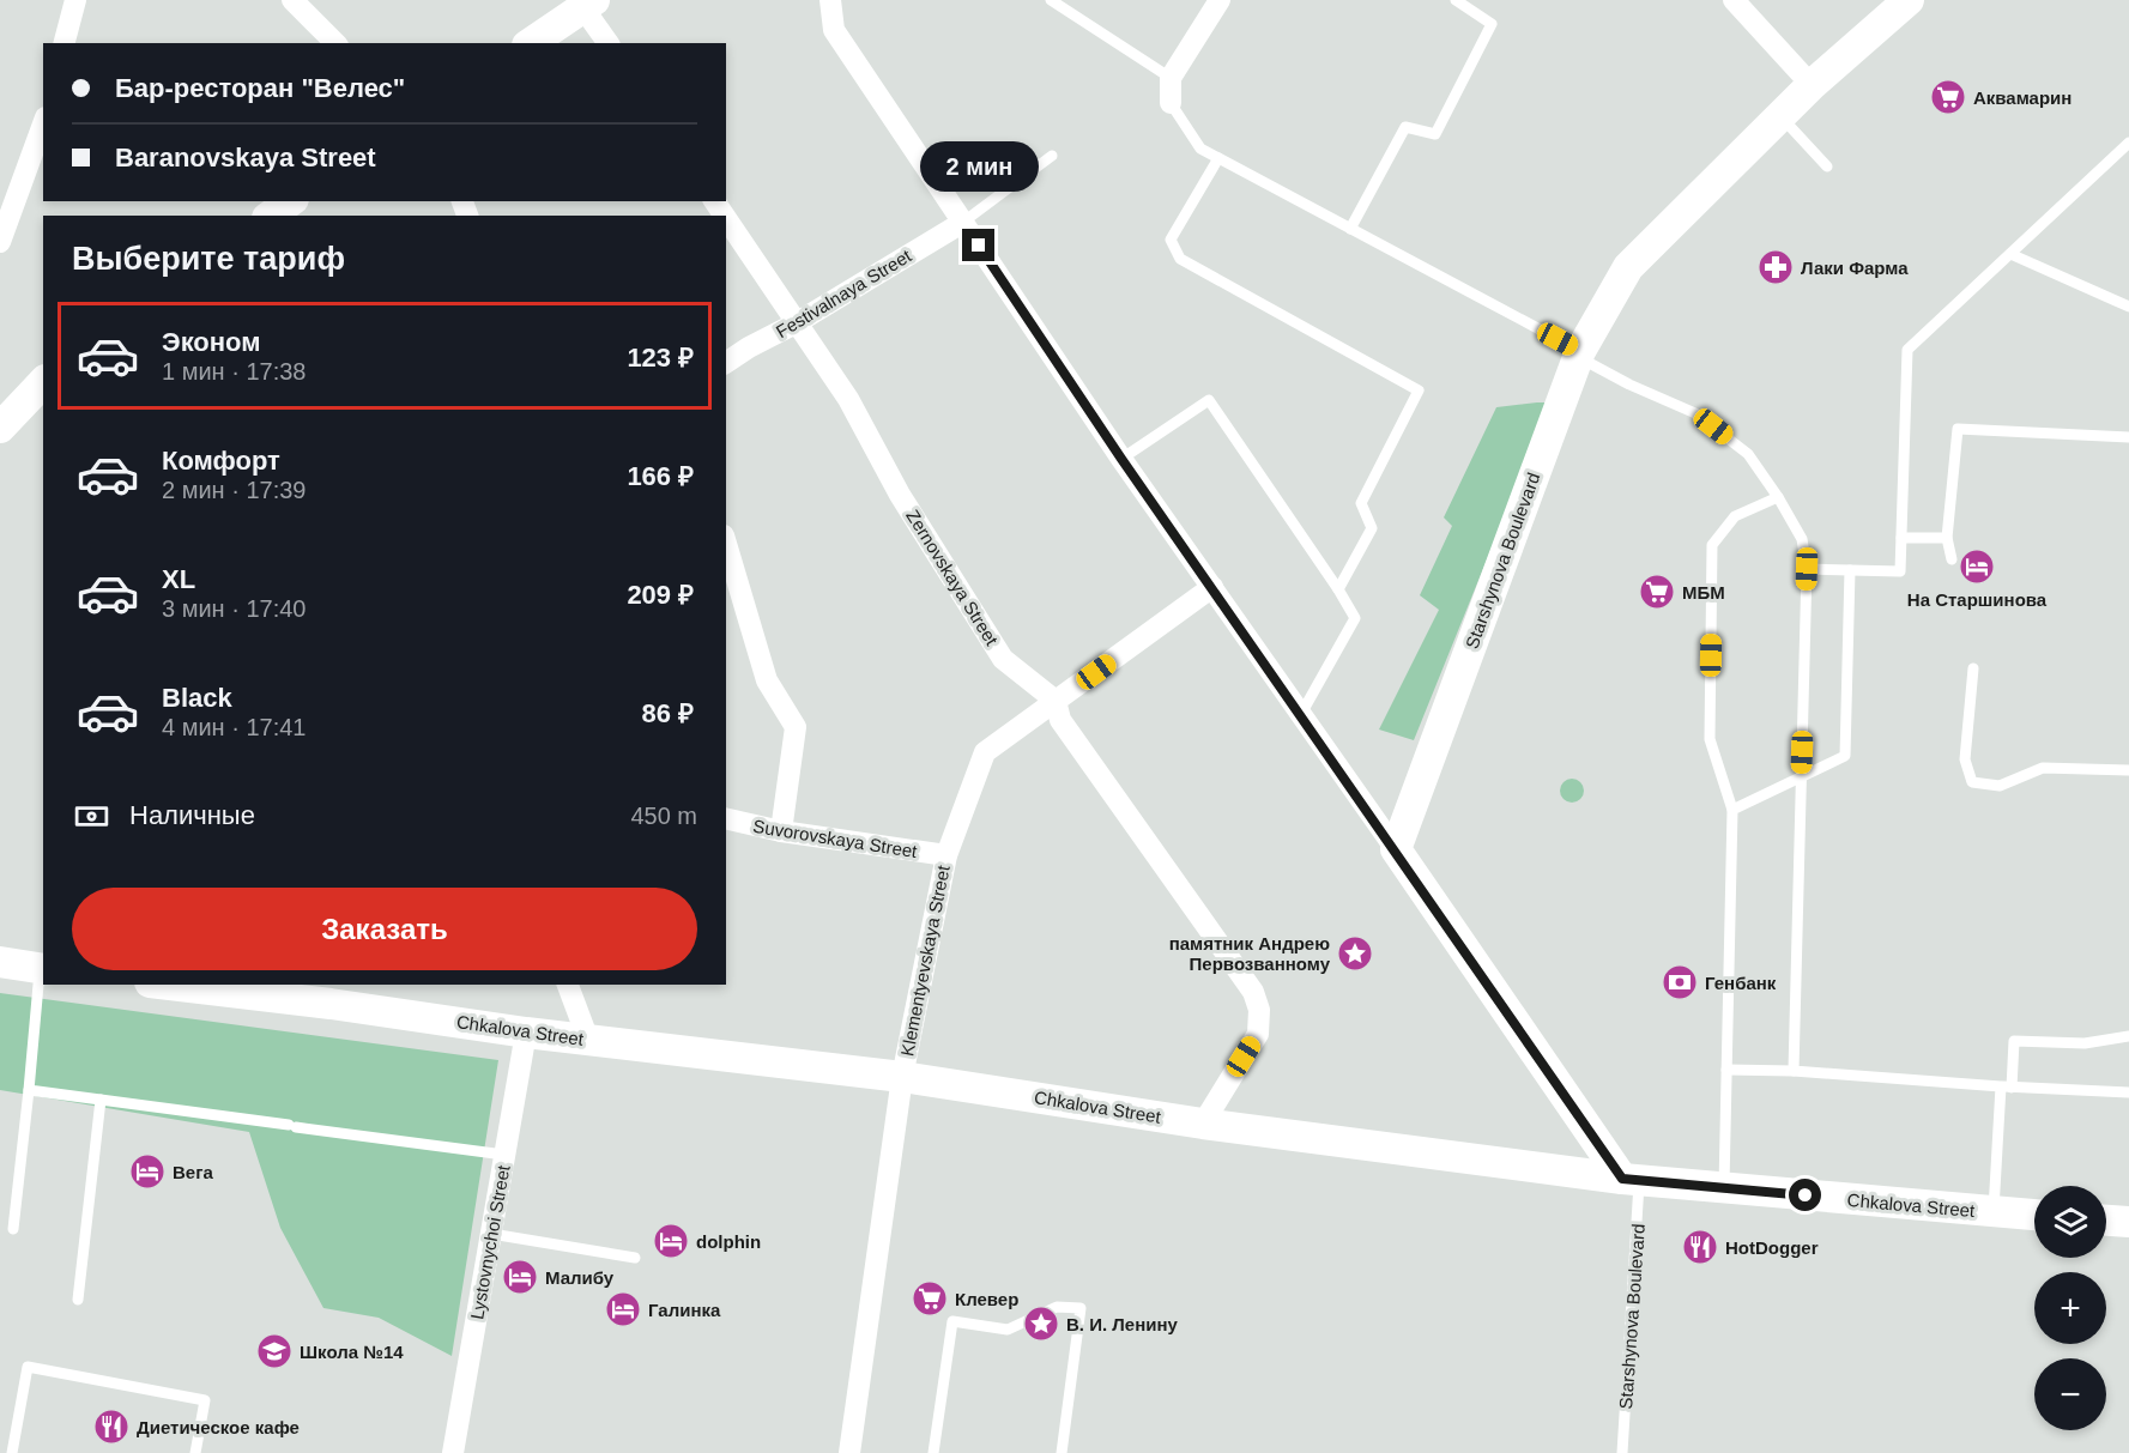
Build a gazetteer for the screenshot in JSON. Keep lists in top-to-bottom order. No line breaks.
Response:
{"streets":{"main road":["Starshynova Boulevard","Chkalova Street"],"street":["Festivalnaya Street","Zernovskaya Street","Suvorovskaya Street","Klementyevskaya Street","Lystovnychoi Street"]},"crossings":[["Festivalnaya Street","Zernovskaya Street"],["Starshynova Boulevard","Chkalova Street"],["Zernovskaya Street","Klementyevskaya Street"],["Zernovskaya Street","Chkalova Street"],["Suvorovskaya Street","Klementyevskaya Street"],["Klementyevskaya Street","Chkalova Street"],["Chkalova Street","Lystovnychoi Street"]],"places":{"supermarket":["Аквамарин","МБМ","Клевер"],"pharmacy":["Лаки Фарма"],"hotel":["На Старшинова","Вега","dolphin","Малибу","Галинка"],"place":["памятник Андрею Первозванному","В. И. Ленину"],"bank":["Генбанк"],"restaurant":["HotDogger","Диетическое кафе"],"school or university":["Школа №14"]},"page":{"banner":["Бар-ресторан \"Велес\"","Baranovskaya Street"],"bubble":"2 мин","heading":"Выберите тариф","list":[{"name":"Эконом","note":"1 мин · 17:38","value":"123 ₽"},{"name":"Комфорт","note":"2 мин · 17:39","value":"166 ₽"},{"name":"XL","note":"3 мин · 17:40","value":"209 ₽"},{"name":"Black","note":"4 мин · 17:41","value":"86 ₽"}],"pay":["Наличные","450 m"],"buttons":"Заказать","map_buttons":["+","−"]}}
